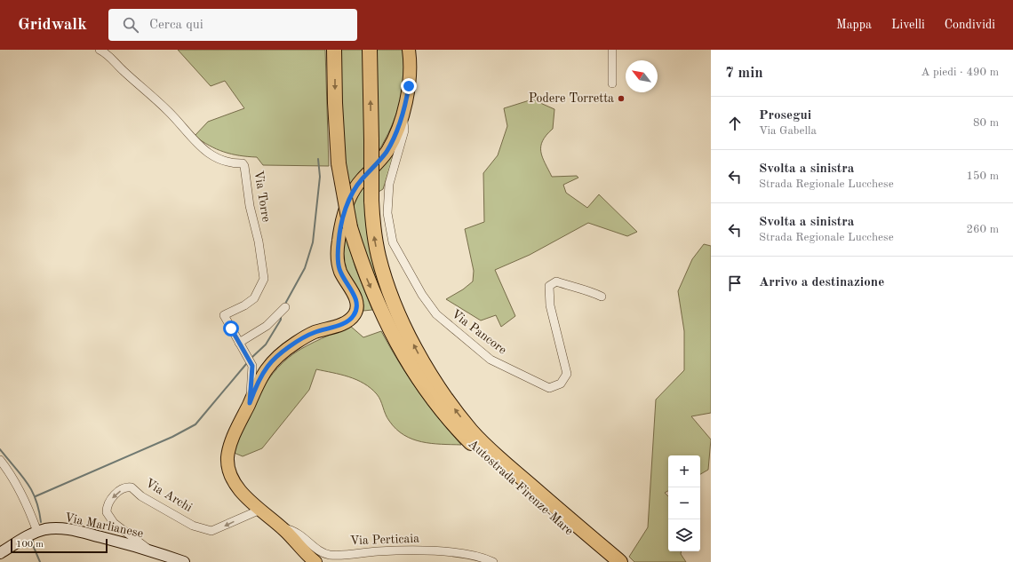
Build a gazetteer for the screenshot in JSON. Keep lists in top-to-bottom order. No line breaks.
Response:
{"streets":{"highway":["Autostrada Firenze-Mare"],"street":["Via Torre","Via Pancore","Via Archi","Via Marlianese","Via Perticaia"]},"crossings":[["Via Archi","Via Marlianese"]],"places":["Podere Torretta"],"scale_bar":"100 m","north":"top left","page":{"header":"Gridwalk","search":"Cerca qui","nav":["Mappa","Livelli","Condividi"],"heading":["7 min","A piedi · 490 m"],"list":[["Prosegui","Via Gabella","80 m"],["Svolta a sinistra","Strada Regionale Lucchese","150 m"],["Svolta a sinistra","Strada Regionale Lucchese","260 m"],"Arrivo a destinazione"],"map_buttons":["+","−"],"scale":"100 m"}}
